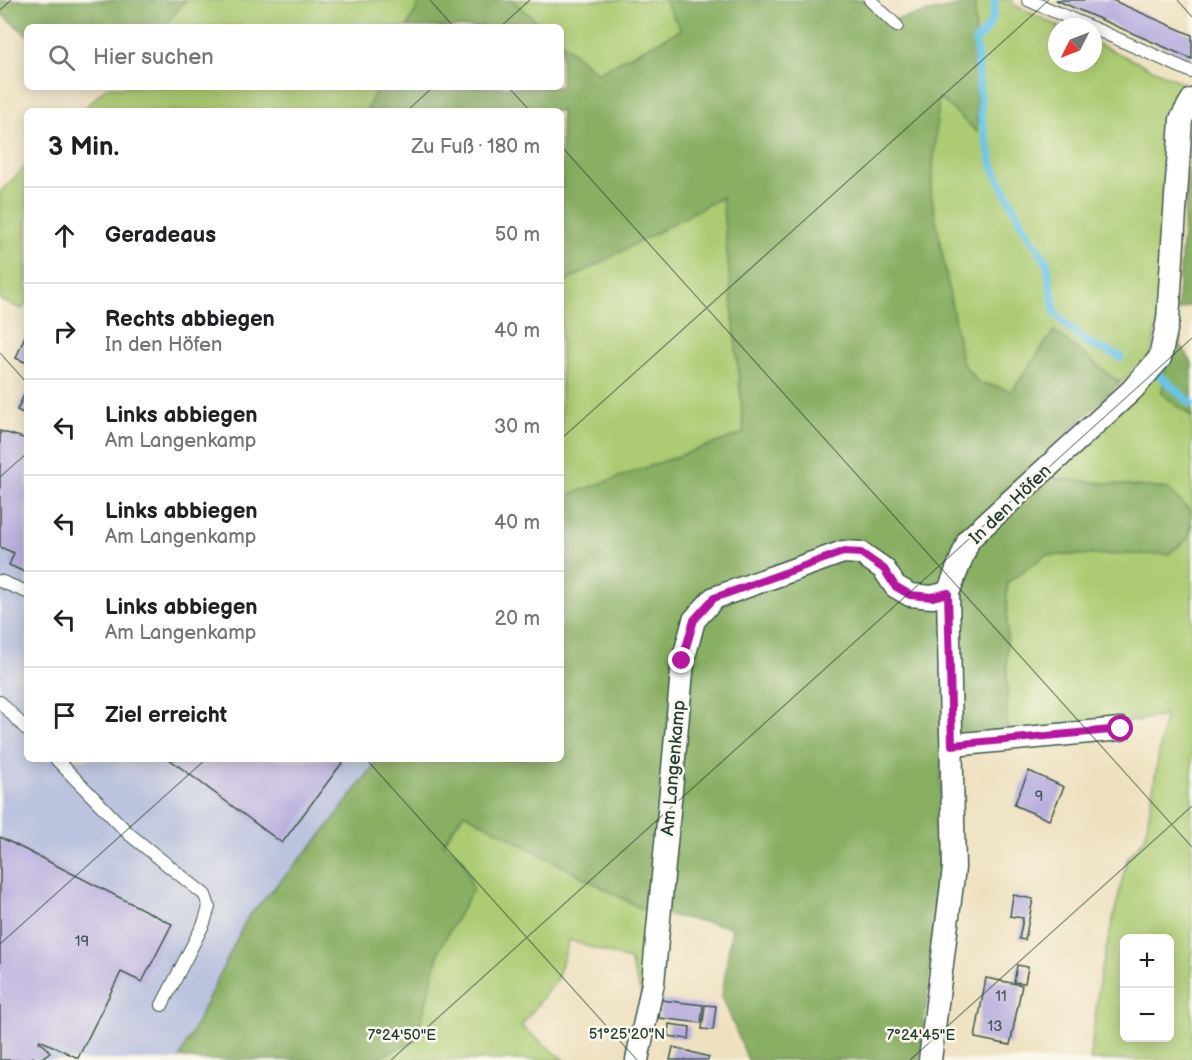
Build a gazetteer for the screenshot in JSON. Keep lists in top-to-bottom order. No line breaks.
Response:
{"streets":{"street":["In den Höfen","Am Langenkamp"]},"crossings":[["In den Höfen","Am Langenkamp"]],"house_numbers":["9","19","11","13"],"north":"bottom left","page":{"search":"Hier suchen","heading":["3 Min.","Zu Fuß · 180 m"],"list":[["Geradeaus","50 m"],["Rechts abbiegen","In den Höfen","40 m"],["Links abbiegen","Am Langenkamp","30 m"],["Links abbiegen","Am Langenkamp","40 m"],["Links abbiegen","Am Langenkamp","20 m"],"Ziel erreicht"],"map_buttons":["+","−"]},"coordinates":["51°25'20\"N","7°24'50\"E","7°24'45\"E"]}
